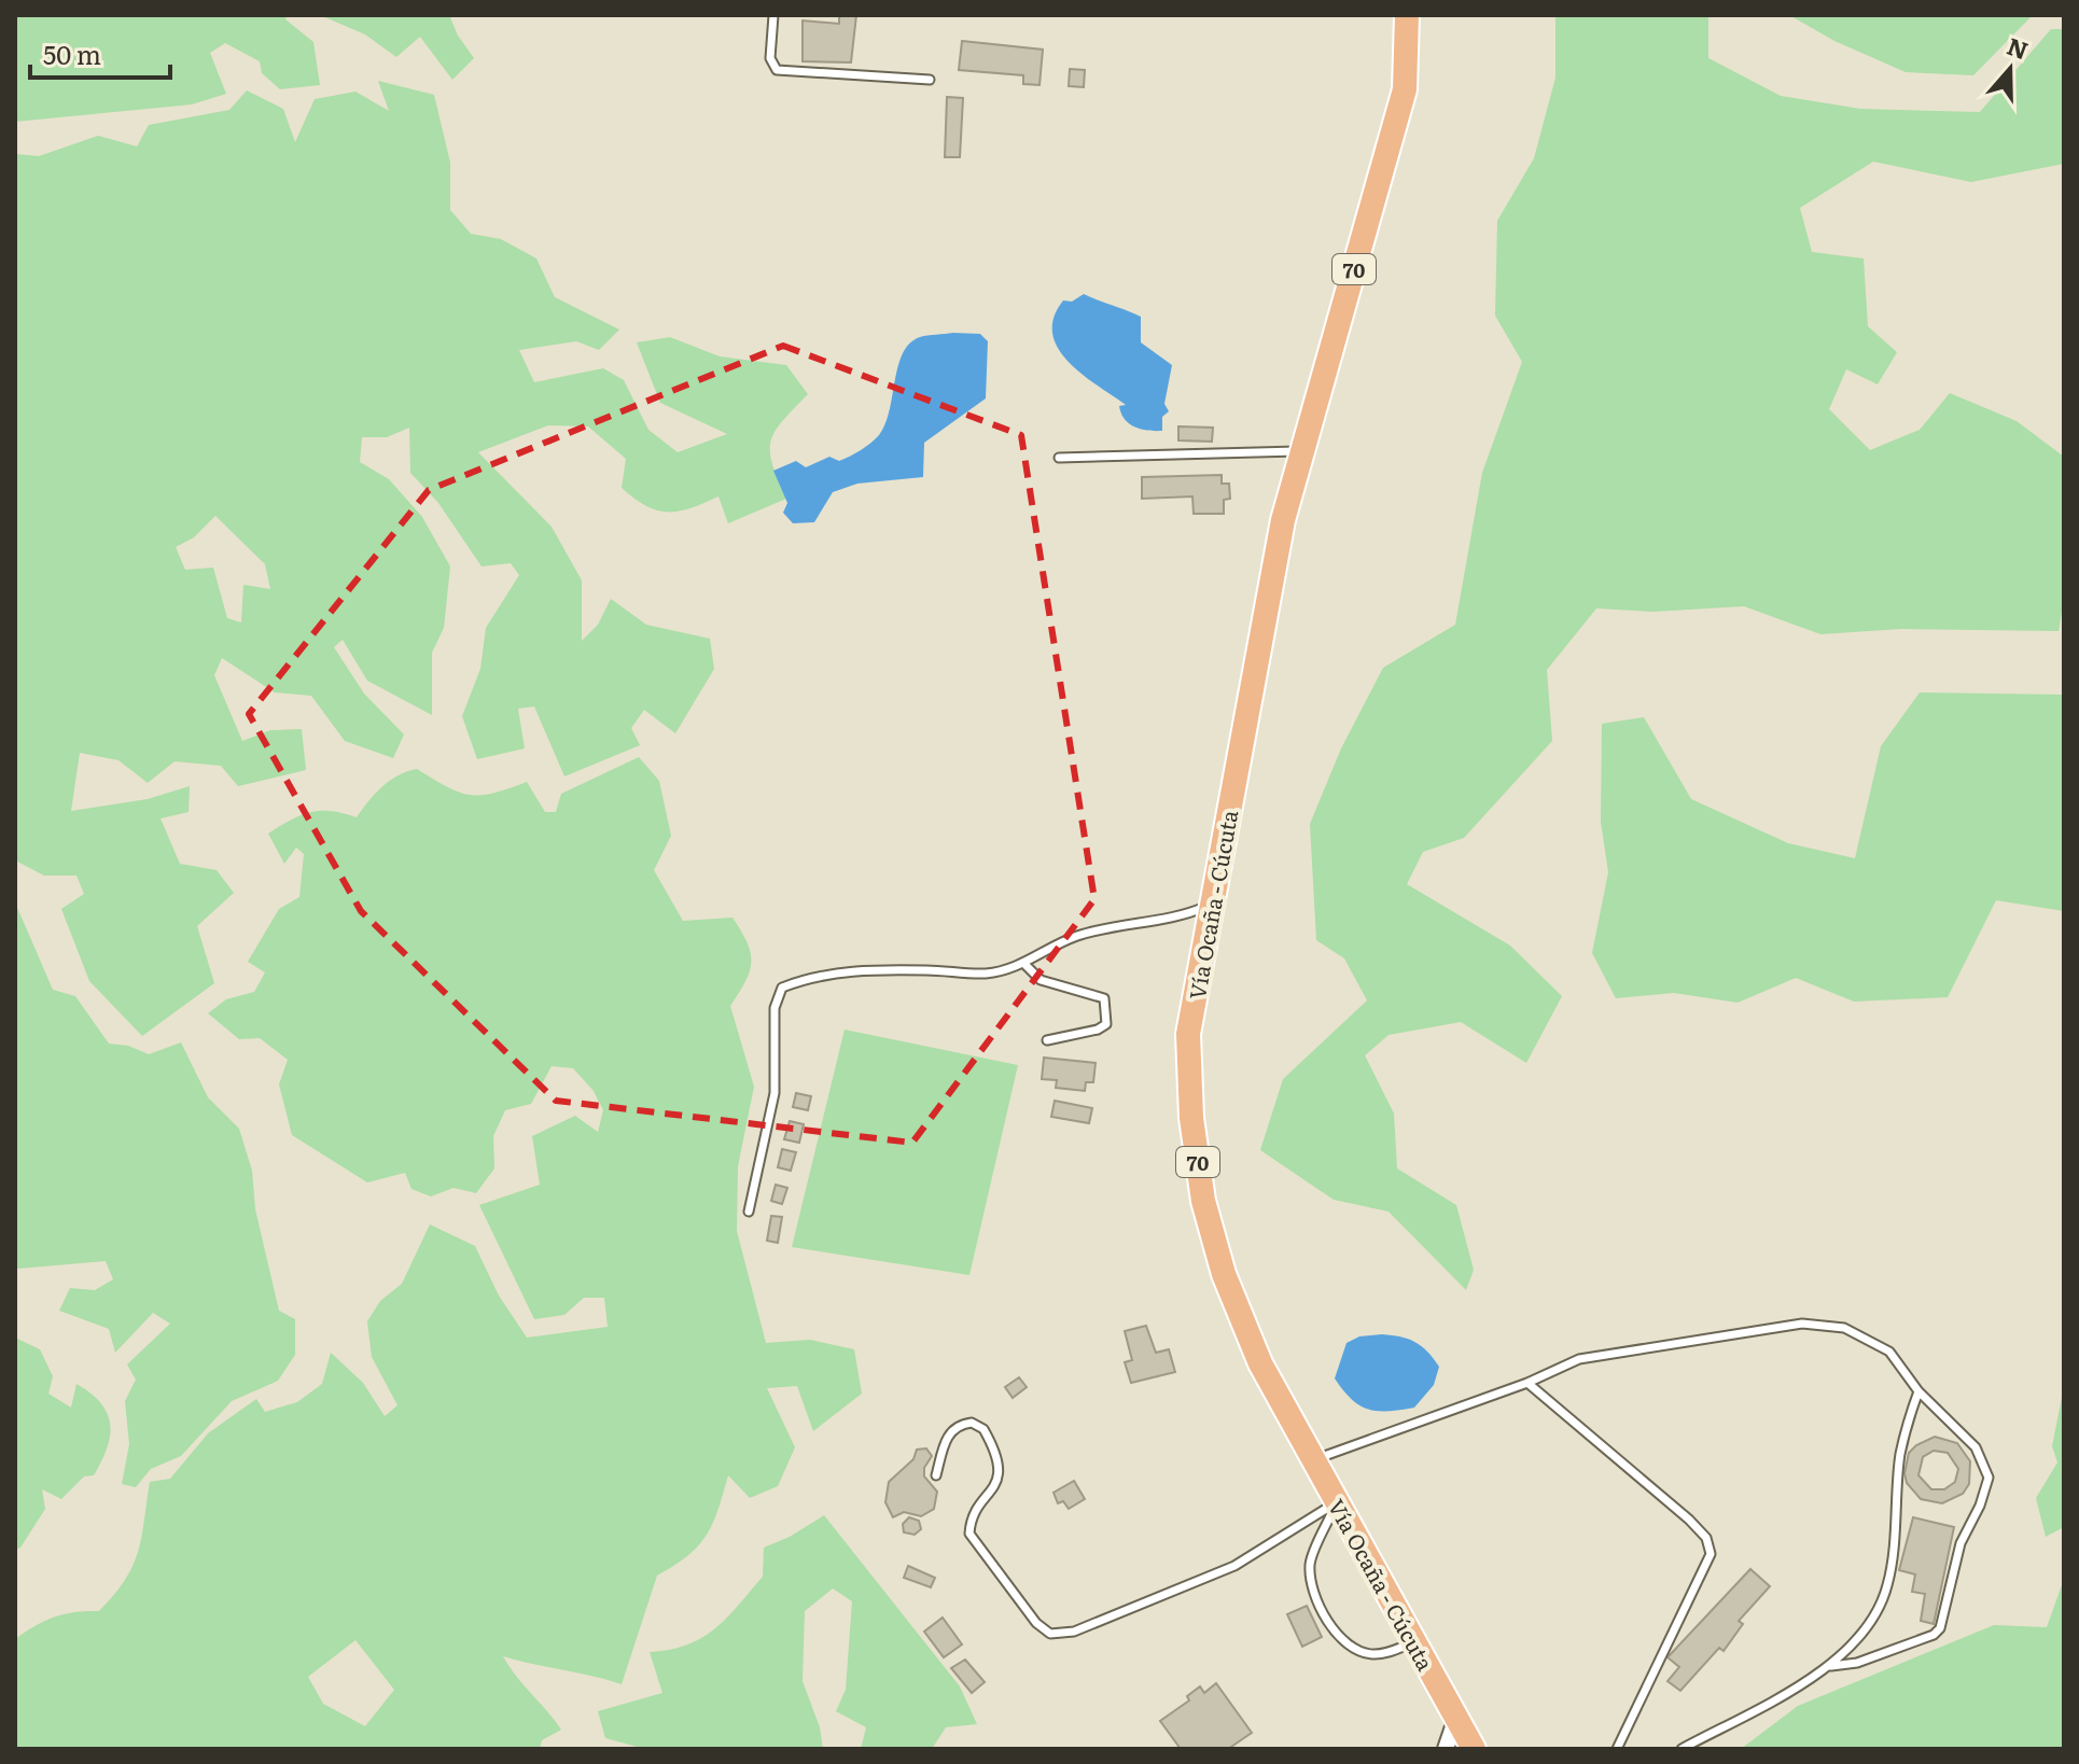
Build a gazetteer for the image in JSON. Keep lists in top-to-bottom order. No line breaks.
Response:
{"streets":{"main road":["70","Vía Ocaña - Cúcuta"]},"scale_bar":"50 m","north":"top"}
